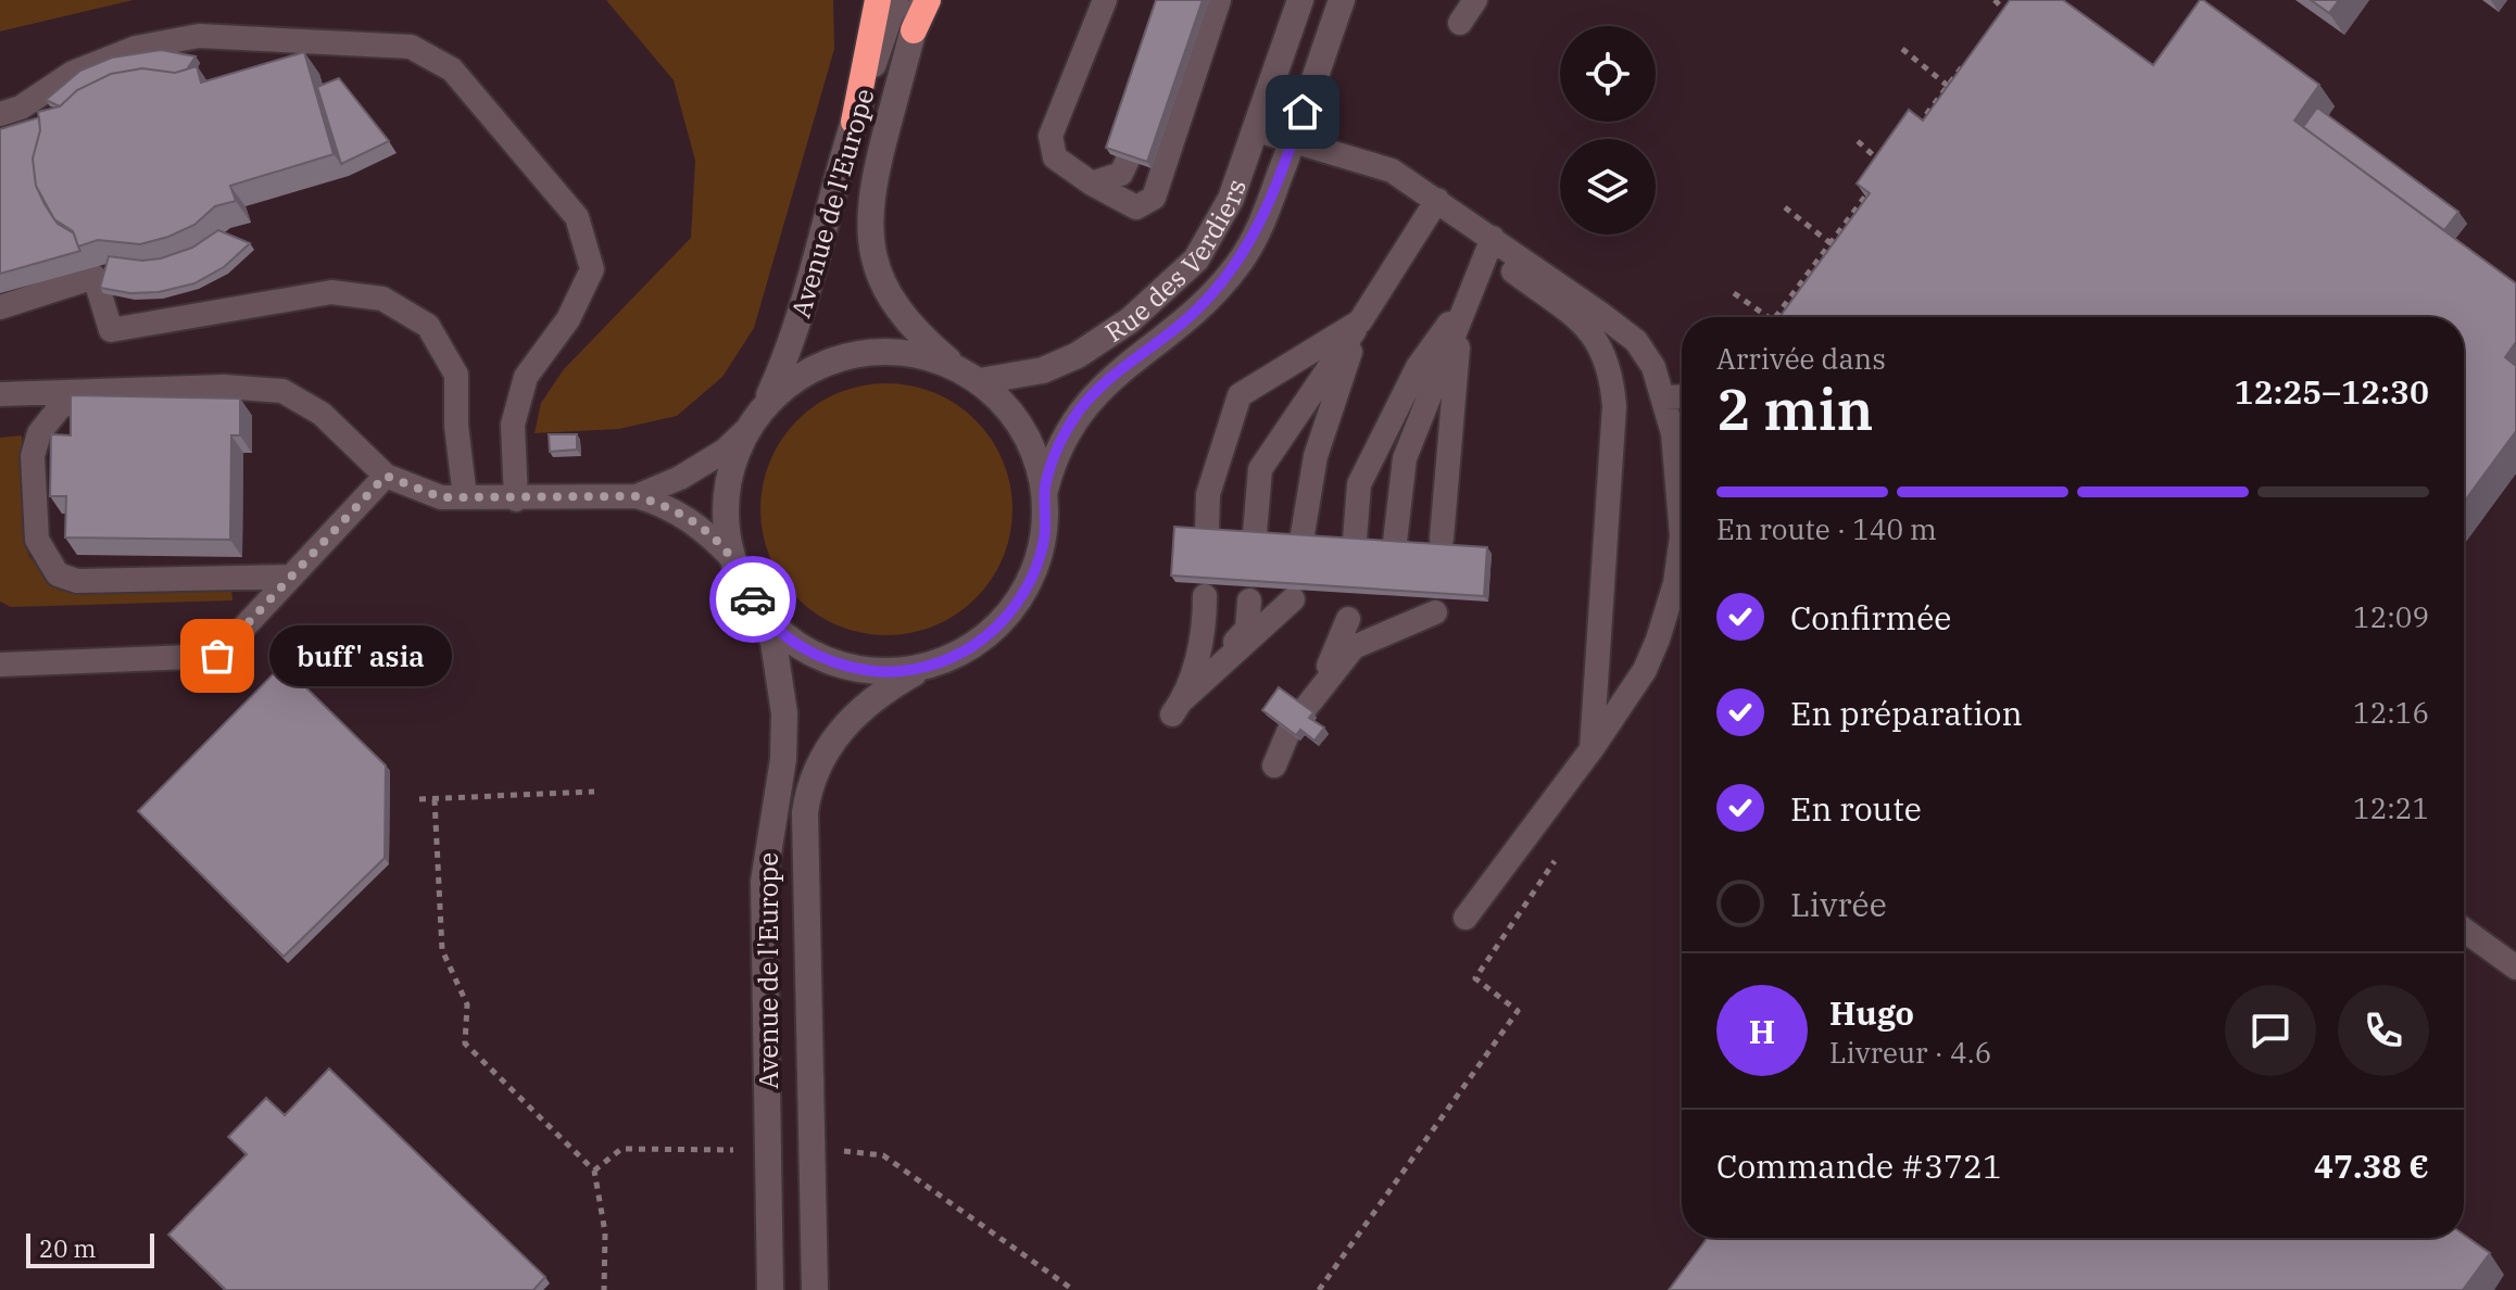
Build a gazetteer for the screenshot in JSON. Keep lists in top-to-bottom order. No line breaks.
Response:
{"streets":{"street":["Avenue de l'Europe","Rue des Verdiers"]},"crossings":[["Avenue de l'Europe","Rue des Verdiers"]],"places":["buff' asia"],"scale_bar":"20 m","page":{"heading":["2 min","Arrivée dans","12:25–12:30"],"panel":["Hugo","Livreur · 4.6","Commande #3721","47.38 €"],"bar":"En route · 140 m","list":[["Confirmée","12:09"],["En préparation","12:16"],["En route","12:21"],"Livrée"],"bubble":"buff' asia","round":"H","scale":"20 m"}}
